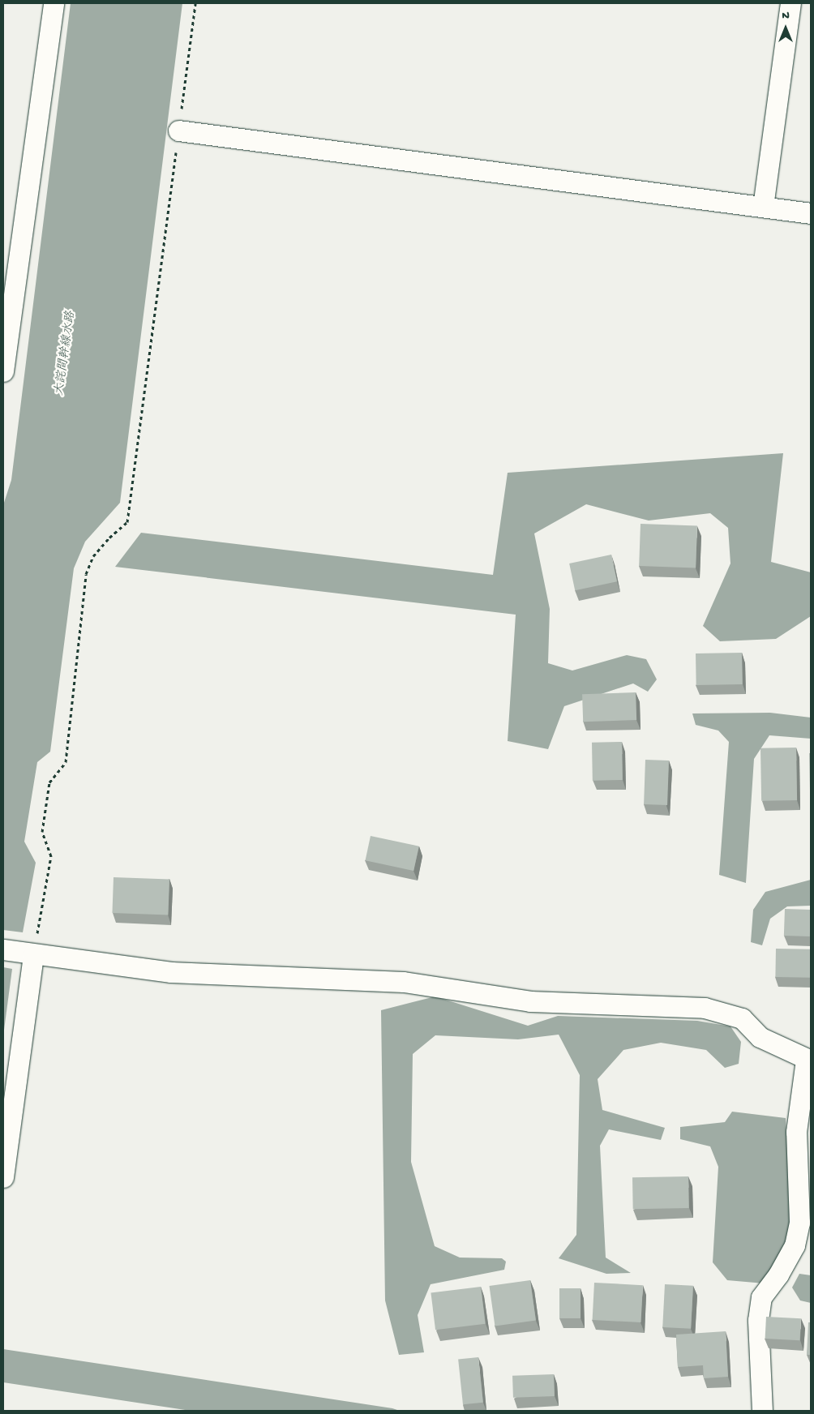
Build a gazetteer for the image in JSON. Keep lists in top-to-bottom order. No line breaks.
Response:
{"water":["大詫間幹線水路"],"north":"top"}
